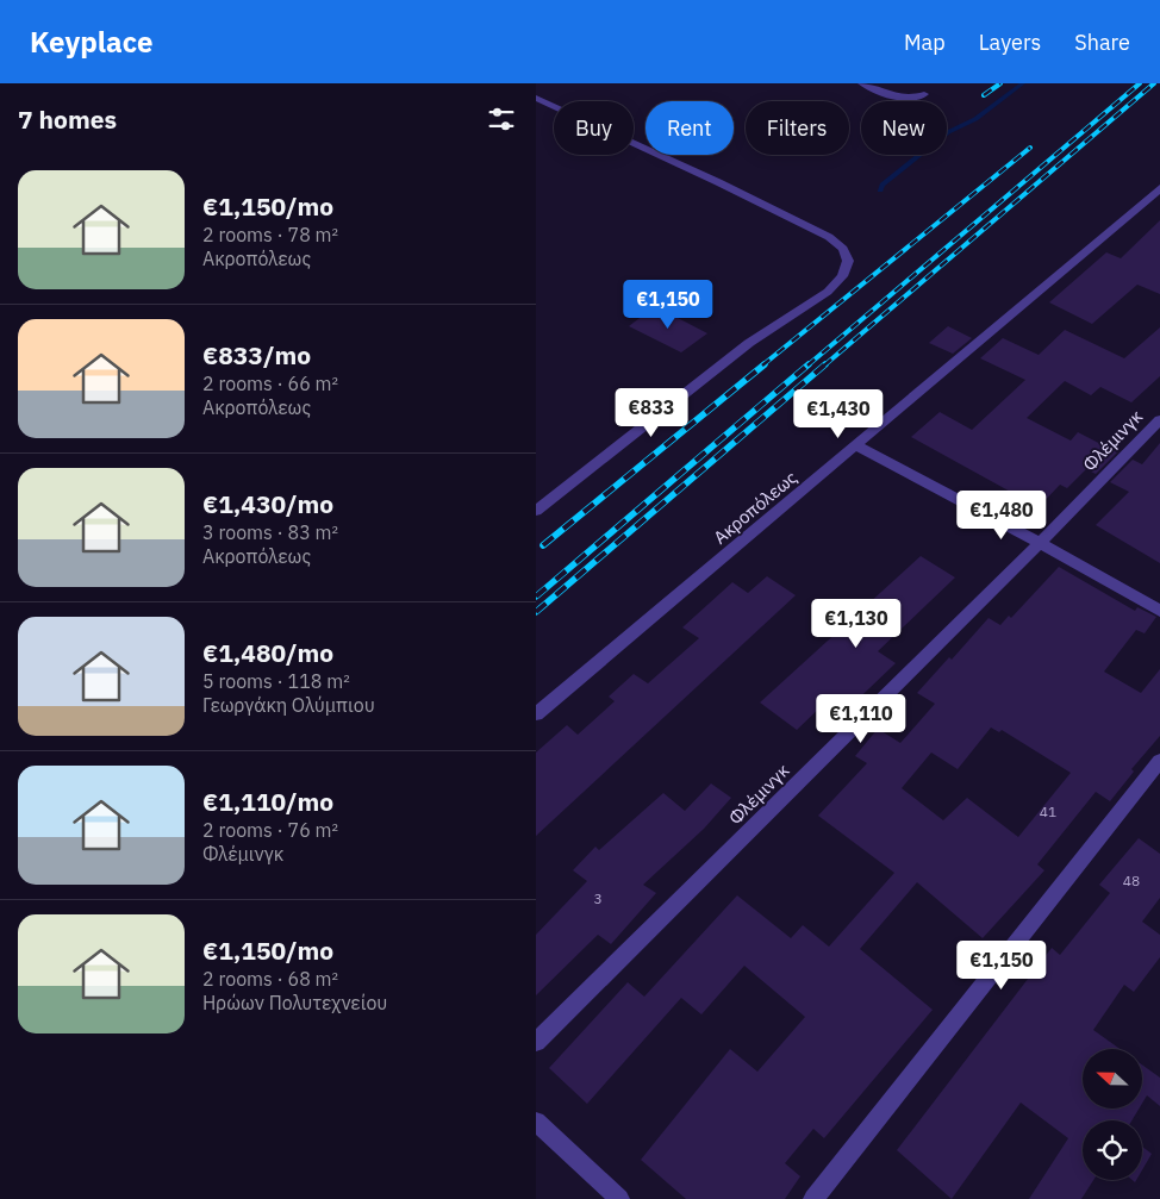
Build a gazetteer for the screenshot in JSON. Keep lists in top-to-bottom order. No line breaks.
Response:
{"streets":{"street":["Φλέμινγκ","Ακροπόλεως"]},"house_numbers":["41","48","3"],"north":"left","page":{"header":"Keyplace","nav":["Map","Layers","Share"],"heading":"7 homes","chip":["Buy","Rent","Filters","New"],"list":[{"name":"€1,150/mo","note":"2 rooms · 78 m² · Ακροπόλεως"},{"name":"€833/mo","note":"2 rooms · 66 m² · Ακροπόλεως"},{"name":"€1,430/mo","note":"3 rooms · 83 m² · Ακροπόλεως"},{"name":"€1,480/mo","note":"5 rooms · 118 m² · Γεωργάκη Ολύμπιου"},{"name":"€1,110/mo","note":"2 rooms · 76 m² · Φλέμινγκ"},{"name":"€1,150/mo","note":"2 rooms · 68 m² · Ηρώων Πολυτεχνείου"}],"price":["€1,150","€833","€1,430","€1,480","€1,130","€1,110","€1,150"]}}
